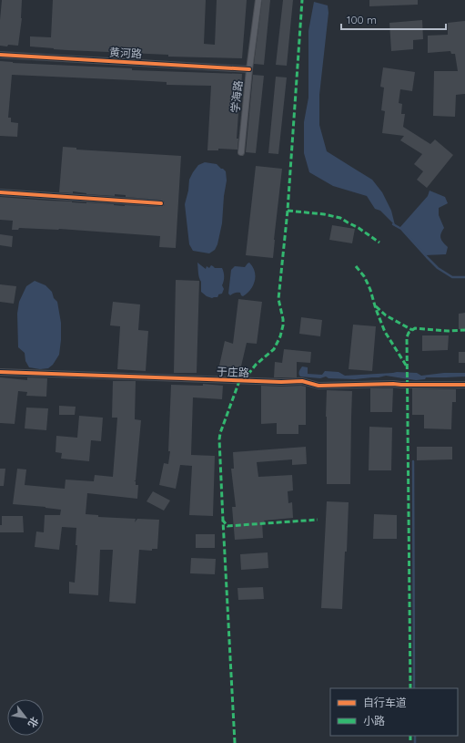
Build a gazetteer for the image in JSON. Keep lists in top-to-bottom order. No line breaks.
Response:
{"streets":{"street":["黄河路","学海路","于庄路"]},"crossings":[["黄河路","学海路"]],"legend":["自行车道","小路"],"scale_bar":"100 m","north":"bottom right"}
